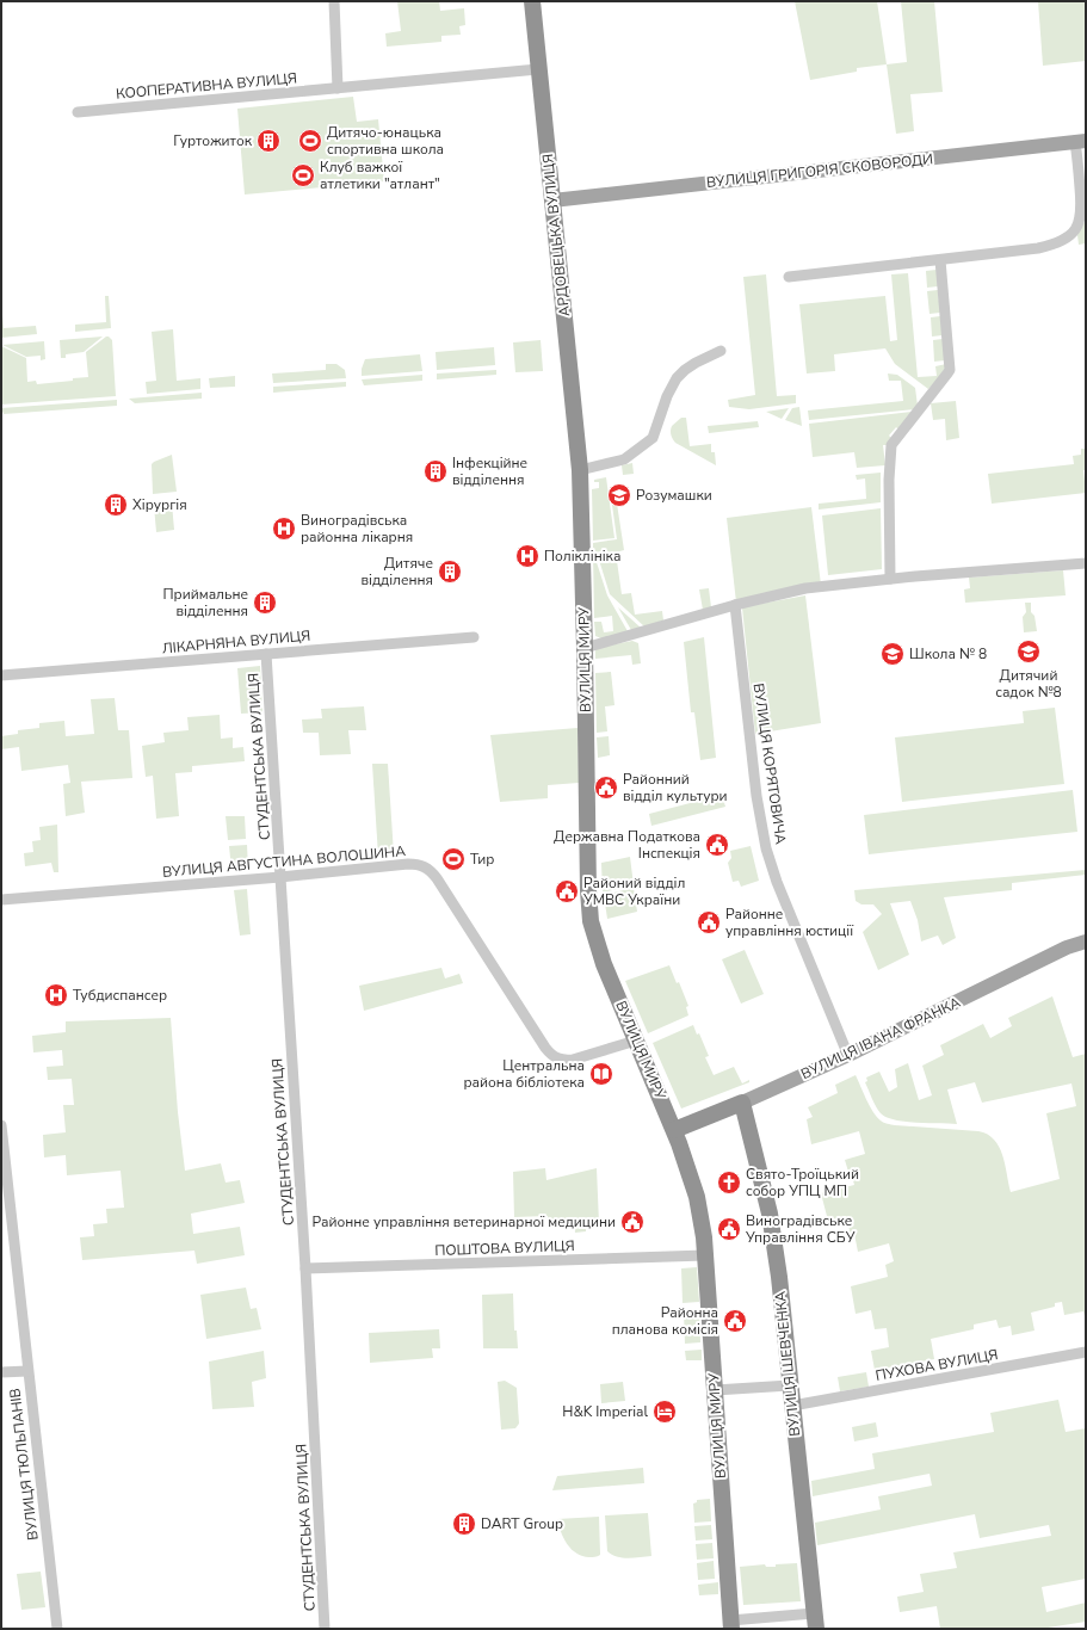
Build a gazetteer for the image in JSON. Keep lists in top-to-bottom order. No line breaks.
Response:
{"streets":{"highway":["АРДОВЕЦЬКА ВУЛИЦЯ","ВУЛИЦЯ МИРУ","ВУЛИЦЯ ІВАНА ФРАНКА","ВУЛИЦЯ ШЕВЧЕНКА"],"main road":["ВУЛИЦЯ ГРИГОРІЯ СКОВОРОДИ"],"street":["КООПЕРАТИВНА ВУЛИЦЯ","ЛІКАРНЯНА ВУЛИЦЯ","СТУДЕНТСЬКА ВУЛИЦЯ","ВУЛИЦЯ КОРЯТОВИЧА","ВУЛИЦЯ АВГУСТИНА ВОЛОШИНА","ПОШТОВА ВУЛИЦЯ","ПУХОВА ВУЛИЦЯ","ВУЛИЦЯ ТЮЛЬПАНІВ"]},"crossings":[["КООПЕРАТИВНА ВУЛИЦЯ","АРДОВЕЦЬКА ВУЛИЦЯ"],["ВУЛИЦЯ ГРИГОРІЯ СКОВОРОДИ","АРДОВЕЦЬКА ВУЛИЦЯ"],["АРДОВЕЦЬКА ВУЛИЦЯ","ВУЛИЦЯ МИРУ"],["ЛІКАРНЯНА ВУЛИЦЯ","СТУДЕНТСЬКА ВУЛИЦЯ"],["ВУЛИЦЯ МИРУ","ВУЛИЦЯ АВГУСТИНА ВОЛОШИНА"],["ВУЛИЦЯ МИРУ","ВУЛИЦЯ ІВАНА ФРАНКА"],["ВУЛИЦЯ МИРУ","ПОШТОВА ВУЛИЦЯ"],["СТУДЕНТСЬКА ВУЛИЦЯ","ВУЛИЦЯ АВГУСТИНА ВОЛОШИНА"],["СТУДЕНТСЬКА ВУЛИЦЯ","ПОШТОВА ВУЛИЦЯ"],["ВУЛИЦЯ КОРЯТОВИЧА","ВУЛИЦЯ ІВАНА ФРАНКА"],["ВУЛИЦЯ ІВАНА ФРАНКА","ВУЛИЦЯ ШЕВЧЕНКА"],["ВУЛИЦЯ ШЕВЧЕНКА","ПУХОВА ВУЛИЦЯ"]],"places":{"building":["Гуртожиток","Інфекційне відділення","Хірургія","Дитяче відділення","Приймальне відділення","DART Group"],"sports":["Дитячо-юнацька спортивна школа","Клуб важкої атлетики \"атлант\"","Тир"],"school or university":["Розумашки","Дитячий садок №8","Школа № 8"],"hospital":["Виноградівська районна лікарня","Поліклініка","Тубдиспансер"],"public building":["Районний відділ культури","Державна Податкова Інспекція","Районий відділ УМВС України","Районне управління юстиції","Районне управління ветеринарної медицини","Виноградівське Управління СБУ","Районна планова комісія"],"library":["Центральна района бібліотека"],"church":["Свято-Троїцький собор УПЦ МП"],"hotel":["H&K Imperial"]}}
